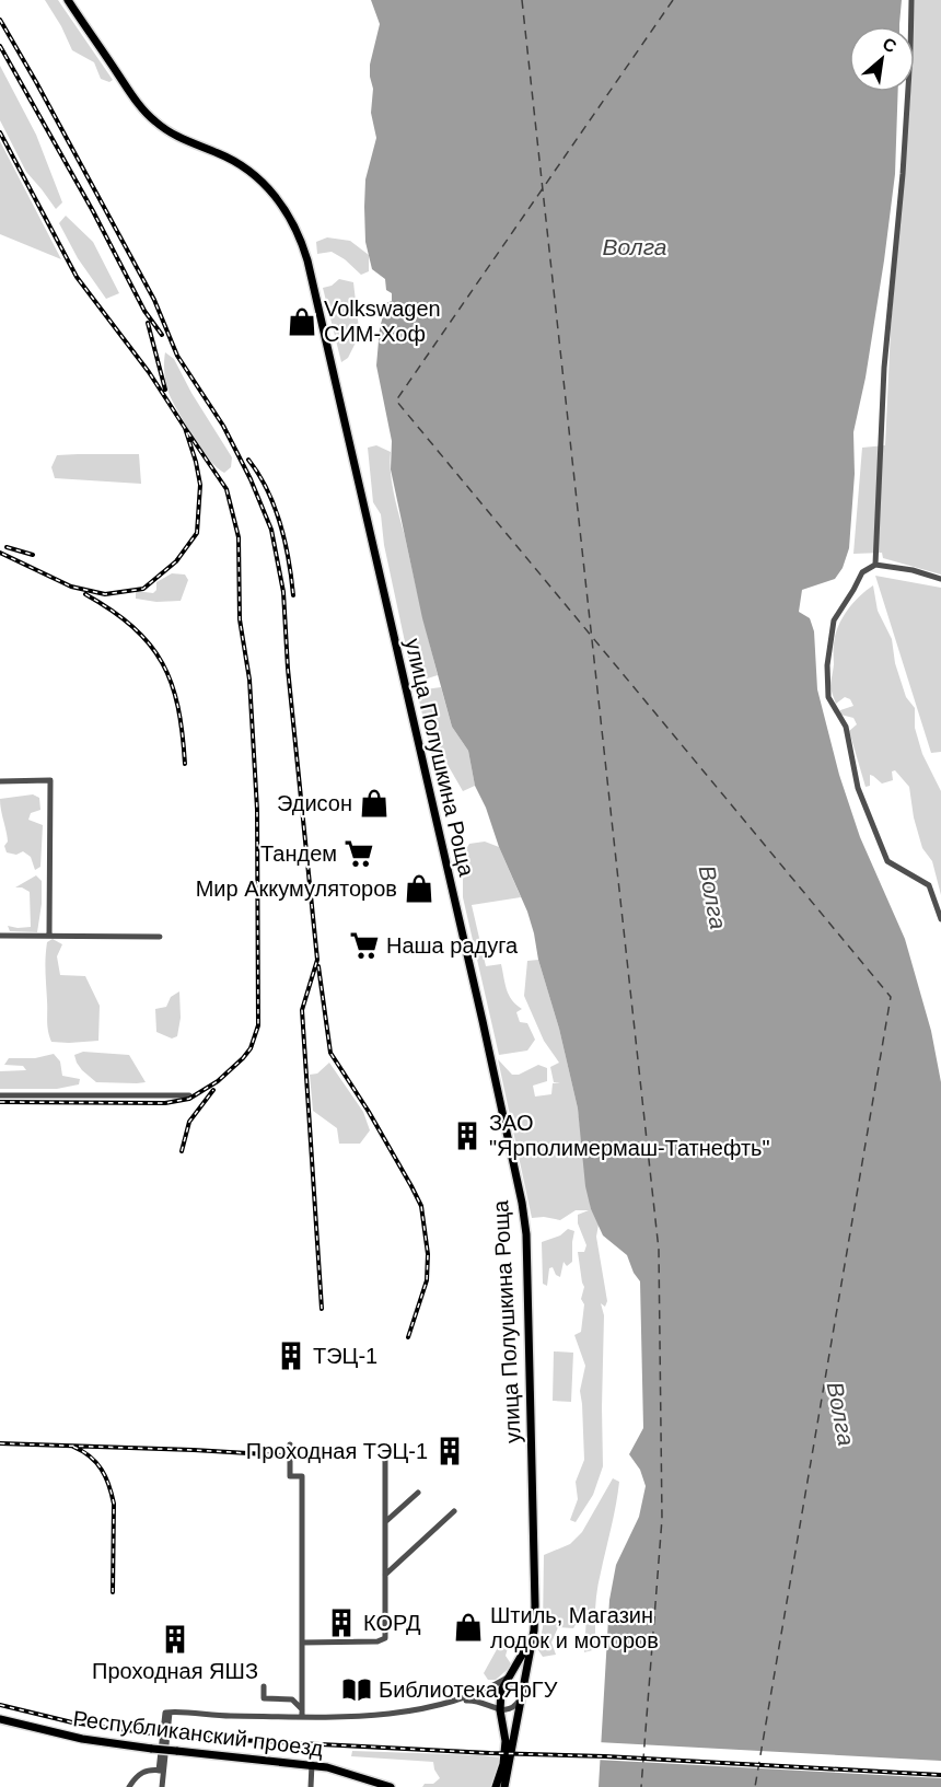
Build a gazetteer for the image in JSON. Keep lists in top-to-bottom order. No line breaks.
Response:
{"streets":{"main road":["улица Полушкина Роща","Республиканский проезд"]},"water":["Волга"],"places":{"shop":["Volkswagen СИМ-Хоф","Эдисон","Мир Аккумуляторов","Штиль, Магазин лодок и моторов"],"supermarket":["Тандем","Наша радуга"],"building":["ЗАО \"Ярполимермаш-Татнефть\"","ТЭЦ-1","Проходная ТЭЦ-1","КОРД","Проходная ЯШЗ"],"library":["Библиотека ЯрГУ"]},"north":"top right"}
